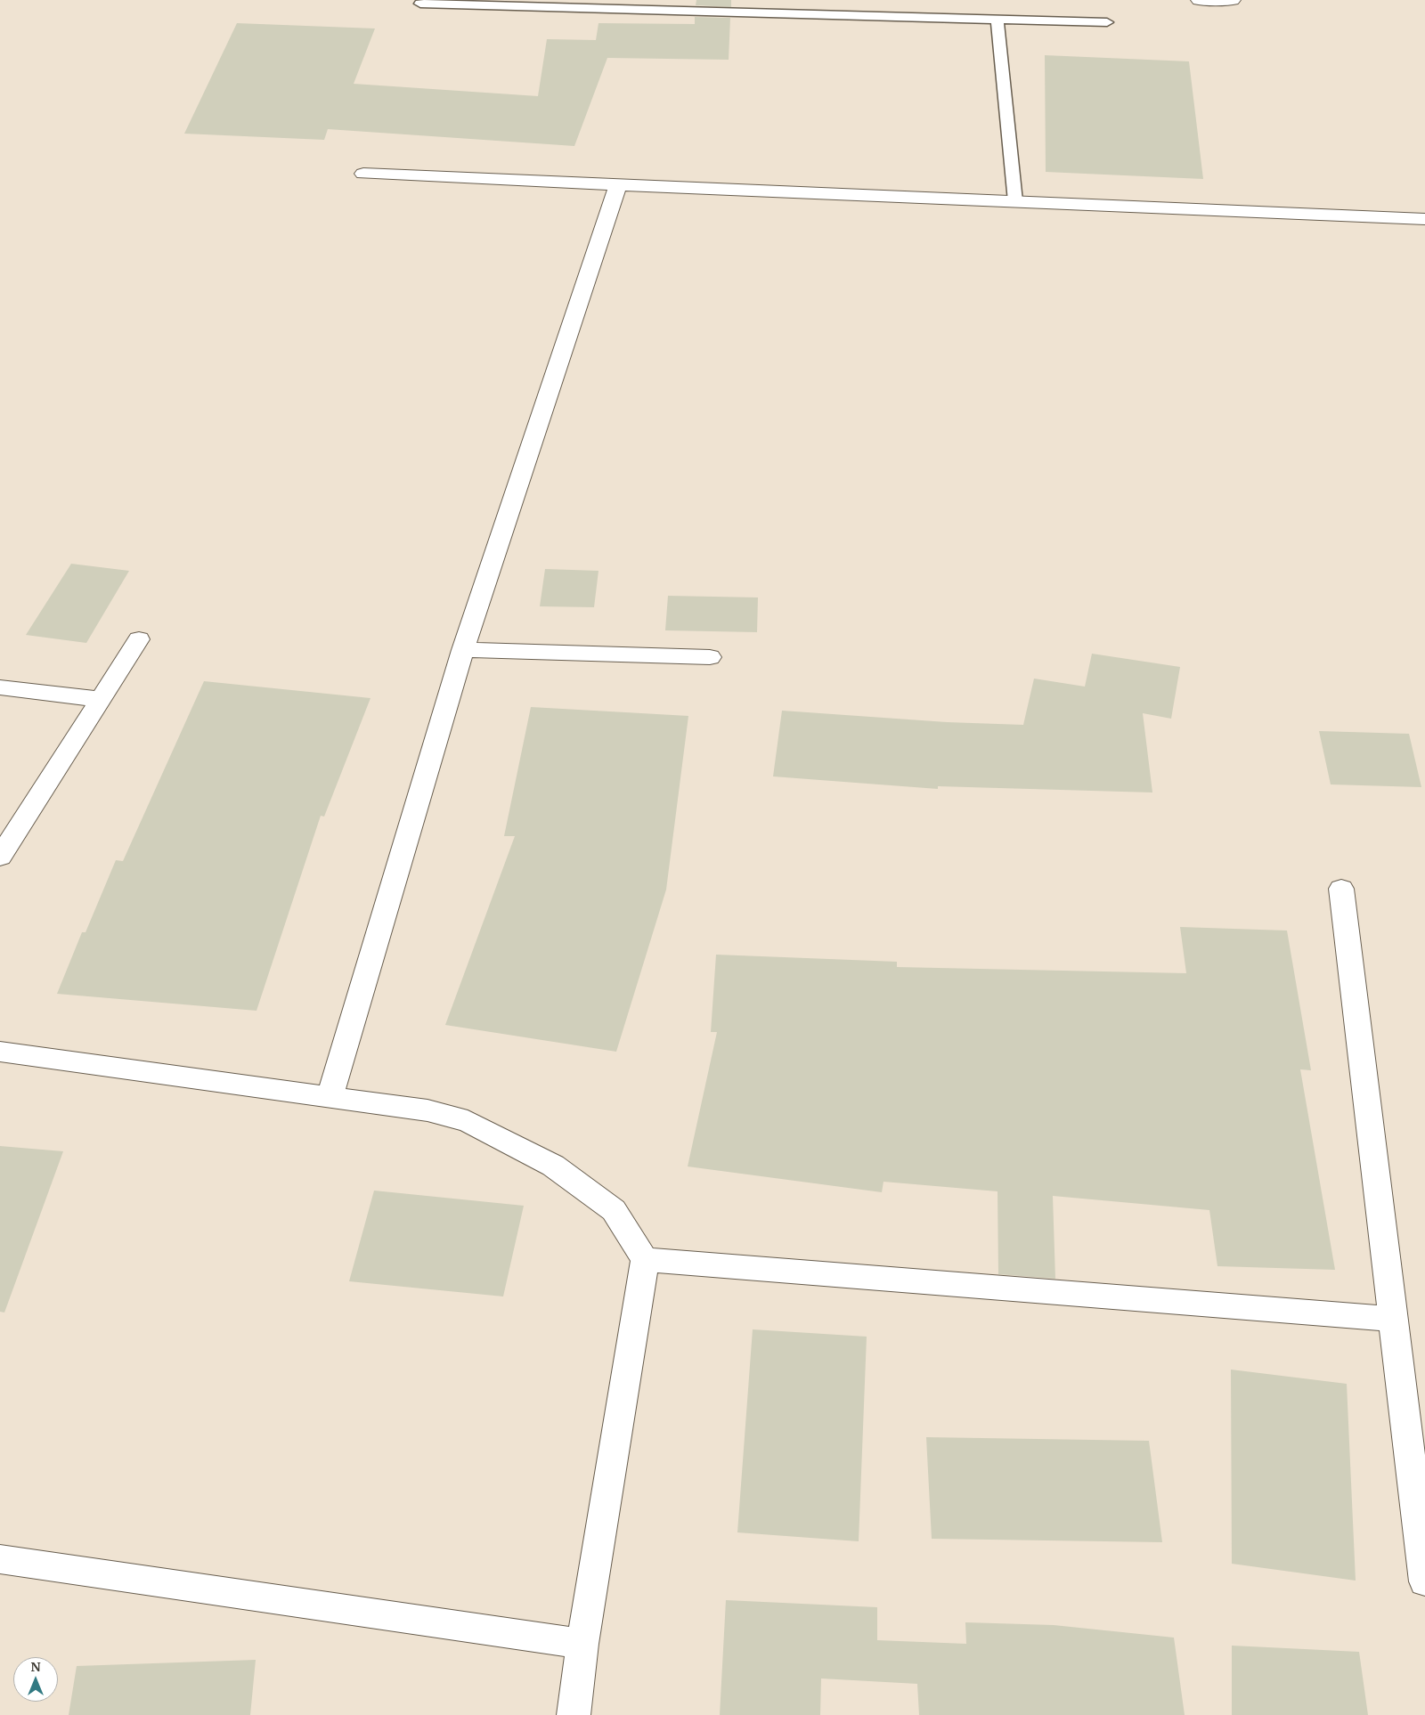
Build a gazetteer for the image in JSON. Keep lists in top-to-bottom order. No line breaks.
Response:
{"north":"top"}
